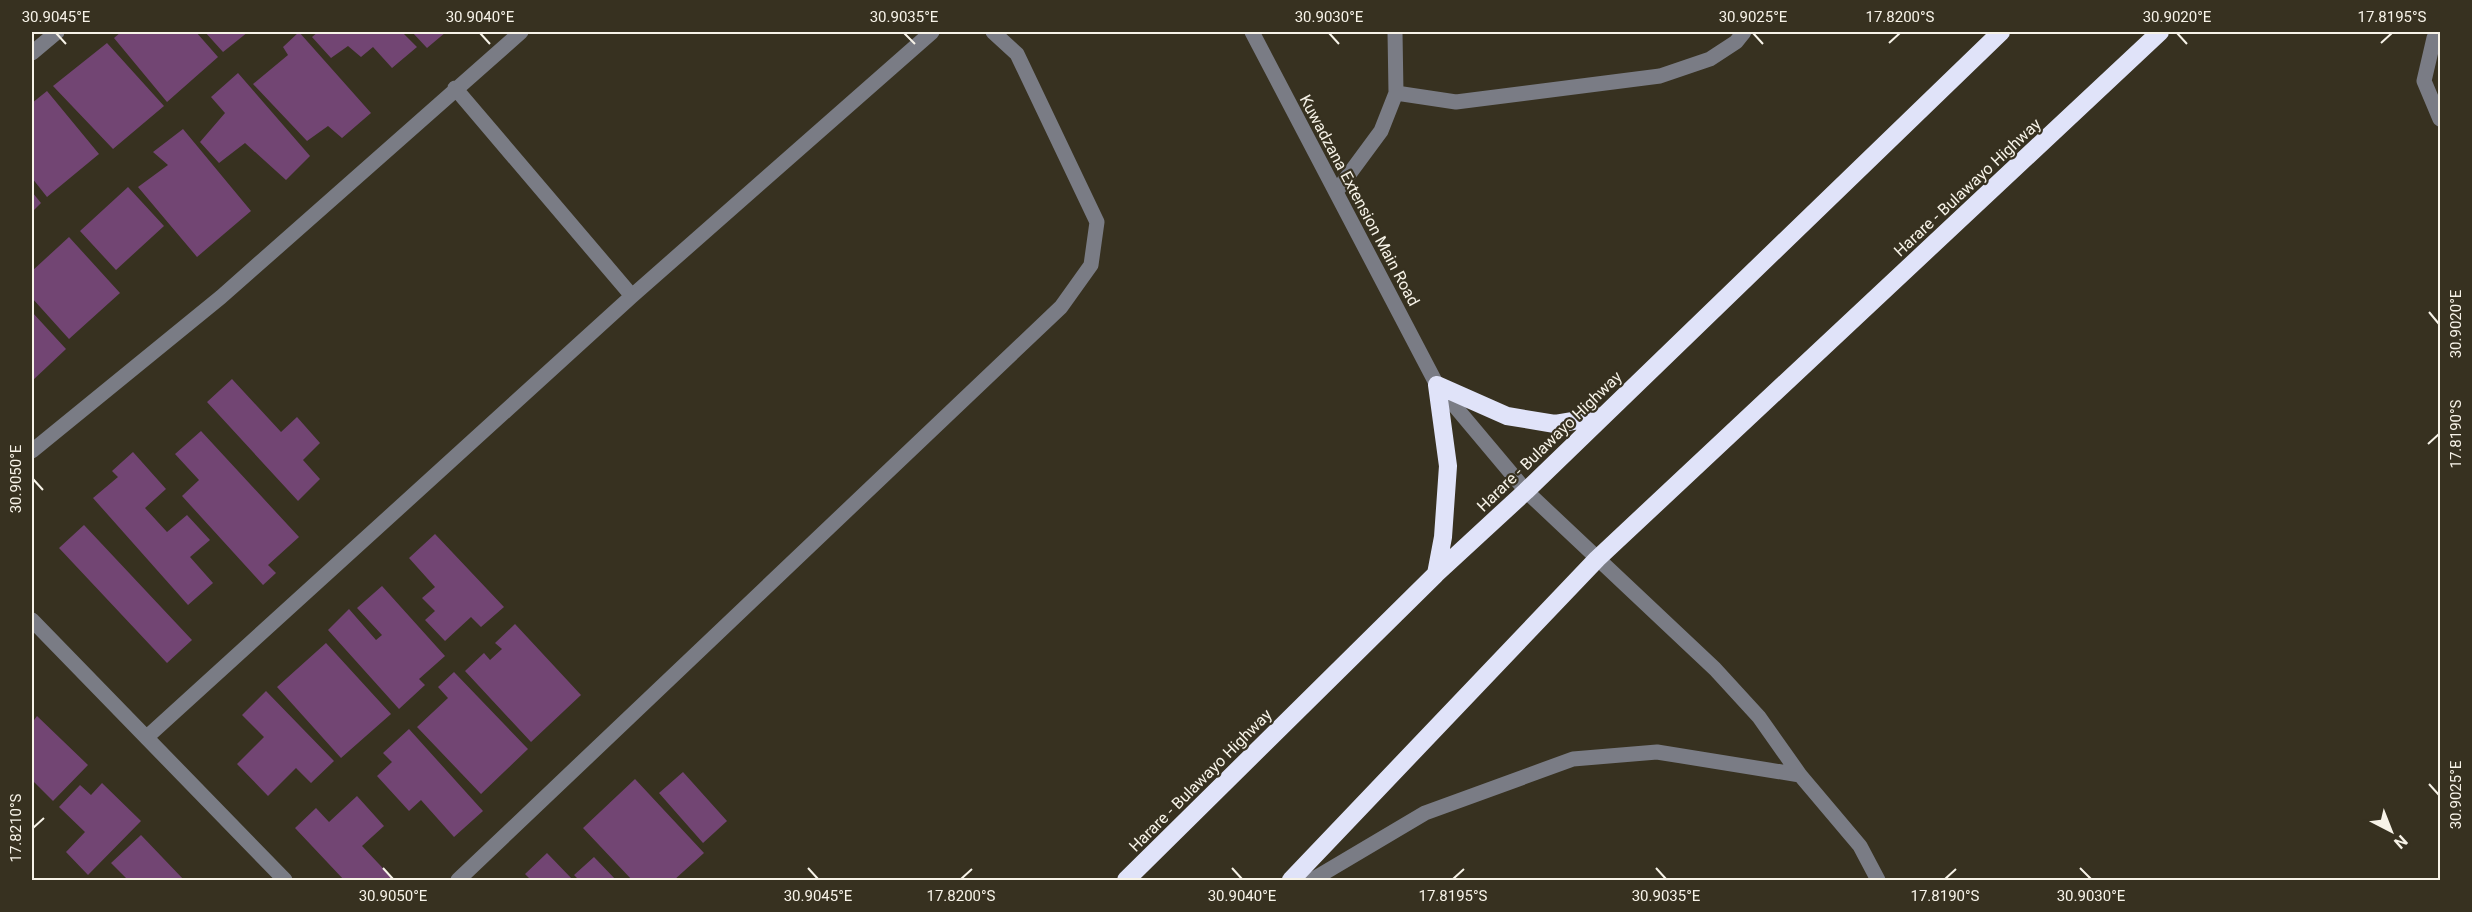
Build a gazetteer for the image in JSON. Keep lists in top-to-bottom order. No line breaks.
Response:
{"streets":{"highway":["Harare - Bulawayo Highway"],"street":["Kuwadzana Extension Main Road"]},"crossings":[["Harare - Bulawayo Highway","Kuwadzana Extension Main Road"]],"north":"bottom right","coordinates":["30.9045°E","30.9040°E","30.9035°E","30.9030°E","30.9025°E","17.8200°S","30.9020°E","17.8195°S","17.8190°S","30.9050°E","17.8210°S"]}
